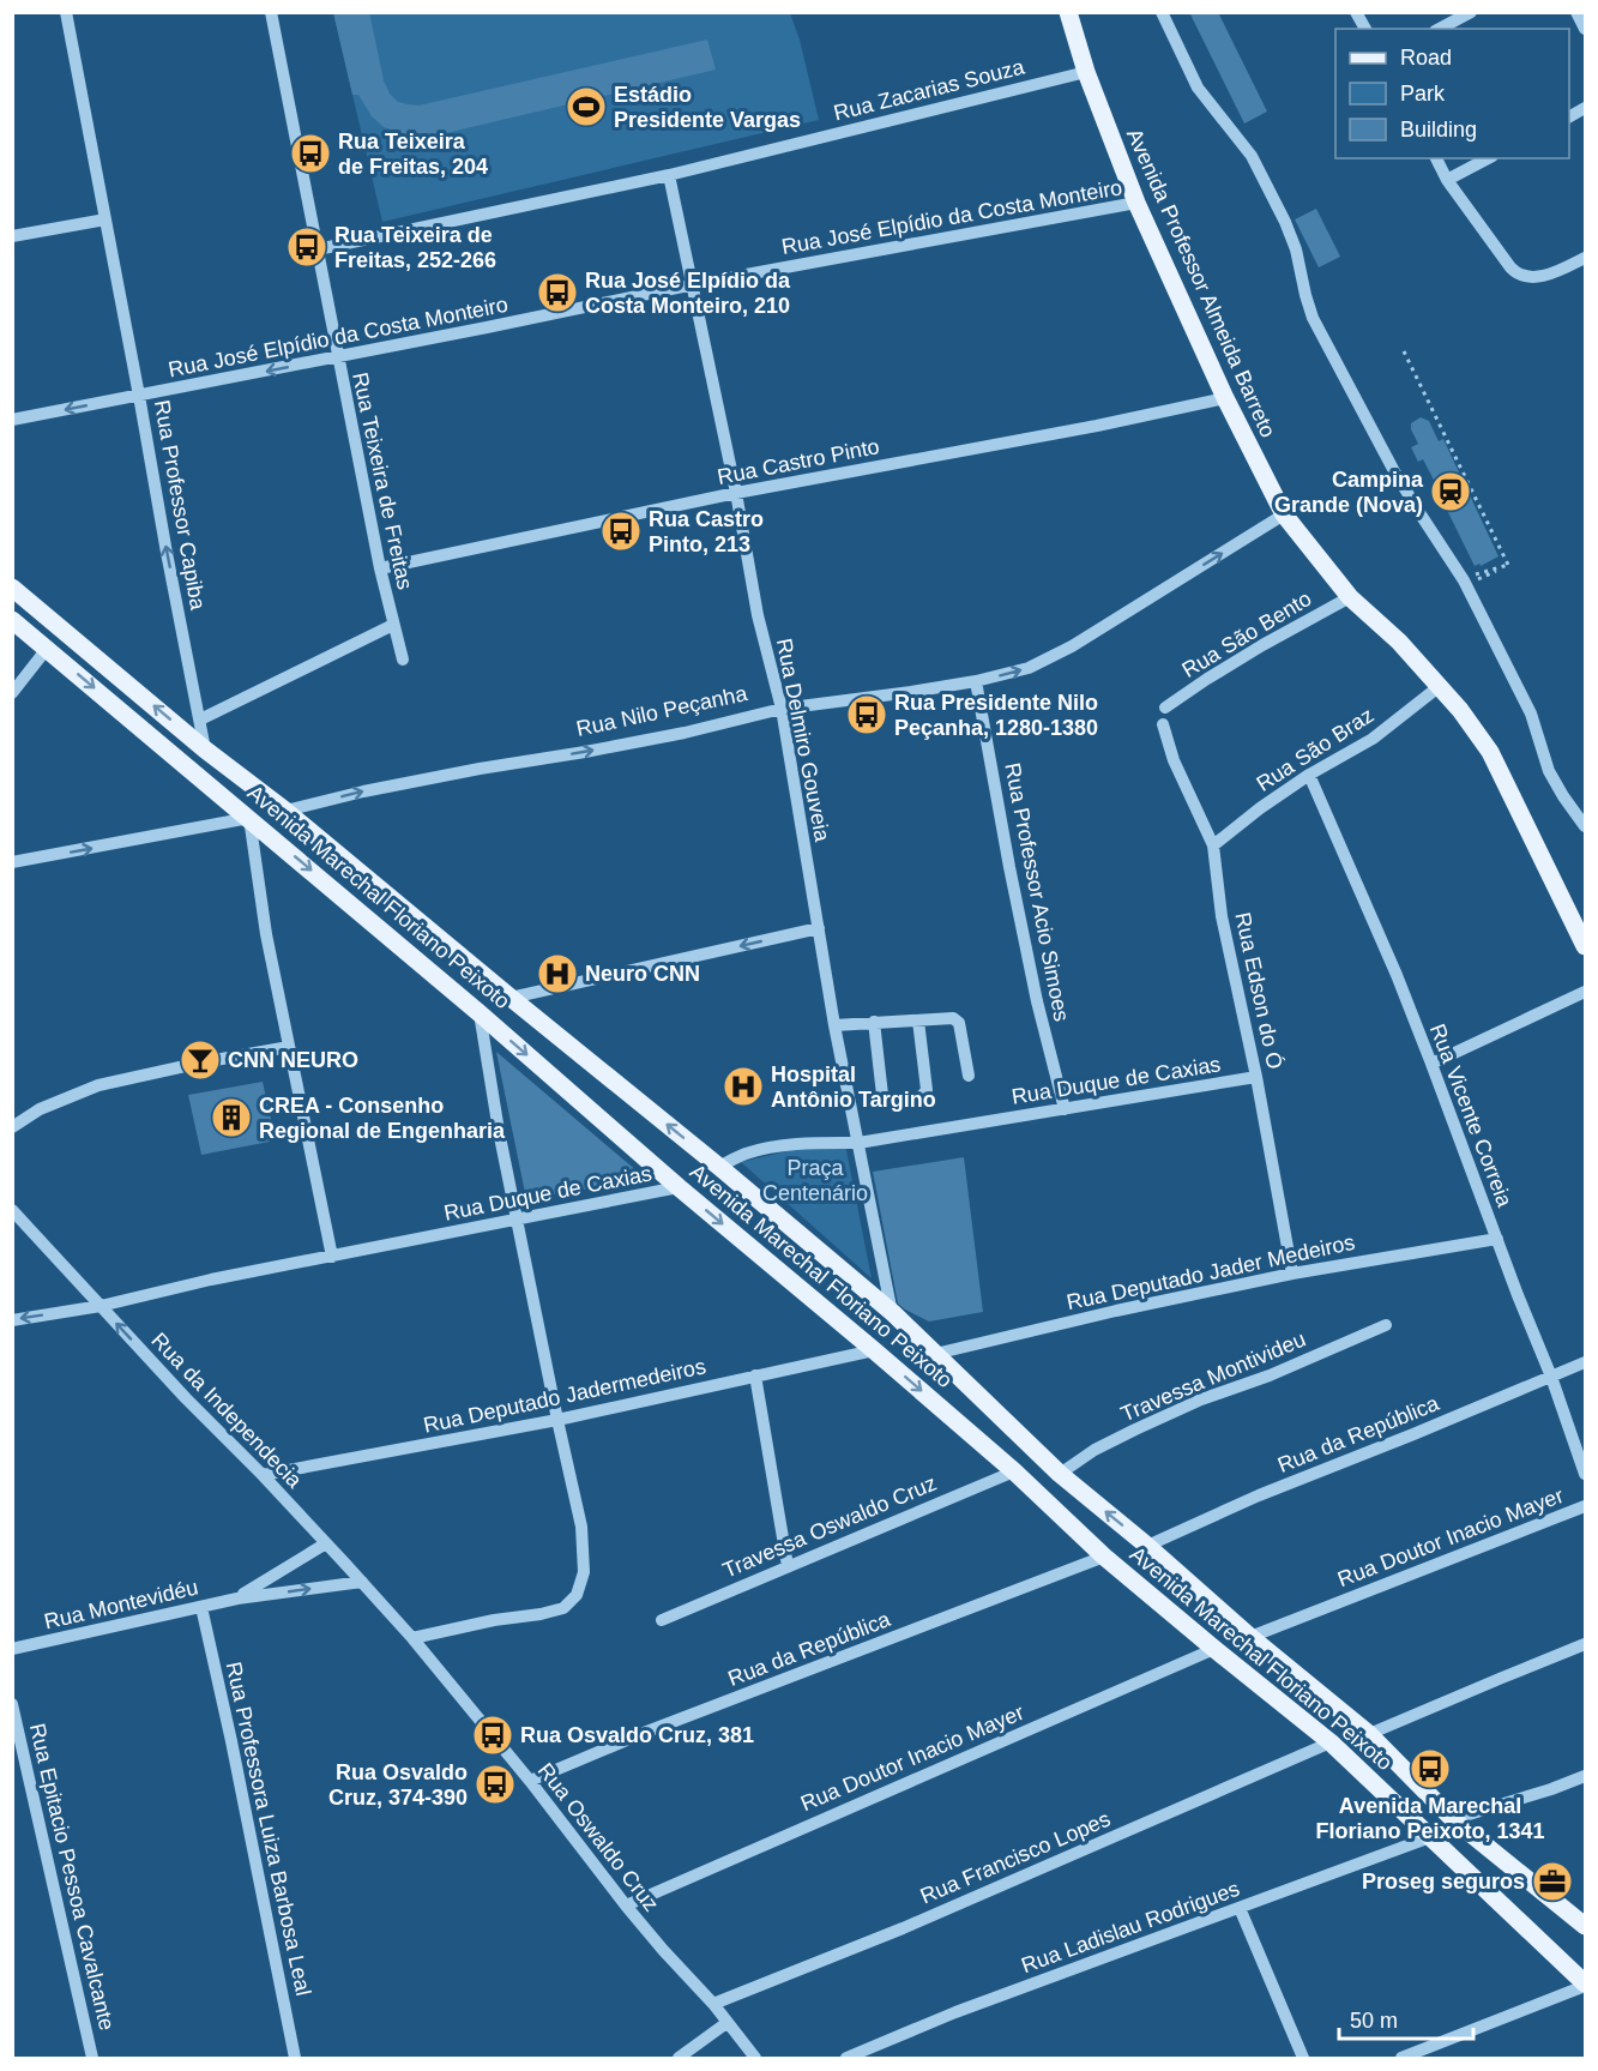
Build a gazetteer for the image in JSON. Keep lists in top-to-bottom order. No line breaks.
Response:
{"streets":{"main road":["Avenida Professor Almeida Barreto","Rua Nilo Peçanha","Avenida Marechal Floriano Peixoto"],"street":["Rua Zacarias Souza","Rua José Elpídio da Costa Monteiro","Rua Castro Pinto","Rua Teixeira de Freitas","Rua Professor Capiba","Rua São Bento","Rua Delmiro Gouveia","Rua São Braz","Rua Professor Acio Simoes","Rua Edson do Ó","Rua Duque de Caxias","Rua Vicente Correia","Rua Deputado Jader Medeiros","Travessa Montivideu","Rua Deputado Jadermedeiros","Rua da Independecia","Rua da República","Travessa Oswaldo Cruz","Rua Doutor Inacio Mayer","Rua Montevidéu","Rua Professora Luiza Barbosa Leal","Rua Oswaldo Cruz","Rua Francisco Lopes","Rua Epitacio Pessoa Cavalcante","Rua Ladislau Rodrigues"]},"crossings":[["Rua Zacarias Souza","Avenida Professor Almeida Barreto"],["Rua Zacarias Souza","Rua Teixeira de Freitas"],["Rua Zacarias Souza","Rua Delmiro Gouveia"],["Rua José Elpídio da Costa Monteiro","Avenida Professor Almeida Barreto"],["Rua José Elpídio da Costa Monteiro","Rua Teixeira de Freitas"],["Rua José Elpídio da Costa Monteiro","Rua Professor Capiba"],["Rua José Elpídio da Costa Monteiro","Rua Delmiro Gouveia"],["Avenida Professor Almeida Barreto","Rua Castro Pinto"],["Avenida Professor Almeida Barreto","Rua São Bento"],["Avenida Professor Almeida Barreto","Rua Nilo Peçanha"],["Avenida Professor Almeida Barreto","Rua São Braz"],["Rua Castro Pinto","Rua Teixeira de Freitas"],["Rua Castro Pinto","Rua Delmiro Gouveia"],["Rua Professor Capiba","Avenida Marechal Floriano Peixoto"],["Rua Nilo Peçanha","Rua Delmiro Gouveia"],["Rua Nilo Peçanha","Rua Professor Acio Simoes"],["Rua Nilo Peçanha","Avenida Marechal Floriano Peixoto"],["Rua Delmiro Gouveia","Avenida Marechal Floriano Peixoto"],["Rua Delmiro Gouveia","Rua Duque de Caxias"],["Rua São Braz","Rua Edson do Ó"],["Rua São Braz","Rua Vicente Correia"],["Rua Professor Acio Simoes","Rua Duque de Caxias"],["Avenida Marechal Floriano Peixoto","Rua Duque de Caxias"],["Avenida Marechal Floriano Peixoto","Rua Deputado Jader Medeiros"],["Avenida Marechal Floriano Peixoto","Travessa Montivideu"],["Avenida Marechal Floriano Peixoto","Rua Deputado Jadermedeiros"],["Avenida Marechal Floriano Peixoto","Rua da República"],["Avenida Marechal Floriano Peixoto","Travessa Oswaldo Cruz"],["Avenida Marechal Floriano Peixoto","Rua Doutor Inacio Mayer"],["Avenida Marechal Floriano Peixoto","Rua Francisco Lopes"],["Avenida Marechal Floriano Peixoto","Rua Ladislau Rodrigues"],["Rua Edson do Ó","Rua Duque de Caxias"],["Rua Edson do Ó","Rua Deputado Jader Medeiros"],["Rua Duque de Caxias","Rua da Independecia"],["Rua Vicente Correia","Rua Deputado Jader Medeiros"],["Rua Vicente Correia","Rua da República"],["Rua Deputado Jadermedeiros","Rua da Independecia"],["Rua da Independecia","Rua Montevidéu"],["Rua da Independecia","Rua Oswaldo Cruz"],["Rua da República","Rua Oswaldo Cruz"],["Rua Doutor Inacio Mayer","Rua Oswaldo Cruz"],["Rua Montevidéu","Rua Professora Luiza Barbosa Leal"],["Rua Oswaldo Cruz","Rua Francisco Lopes"]],"one_way":["Rua Professor Capiba","Rua Nilo Peçanha","Rua da Independecia"],"parks":["Praça Centenário"],"places":{"sports":["Estádio Presidente Vargas"],"bus stop":["Rua Teixeira de Freitas, 204","Rua Teixeira de Freitas, 252-266","Rua José Elpídio da Costa Monteiro, 210","Rua Castro Pinto, 213","Rua Presidente Nilo Peçanha, 1280-1380","Rua Osvaldo Cruz, 381","Avenida Marechal Floriano Peixoto, 1341","Rua Osvaldo Cruz, 374-390"],"station":["Campina Grande (Nova)"],"hospital":["Neuro CNN","Hospital Antônio Targino"],"bar":["CNN NEURO"],"building":["CREA - Consenho Regional de Engenharia"],"office":["Proseg seguros"]},"legend":["Road","Park","Building"],"scale_bar":"50 m"}
